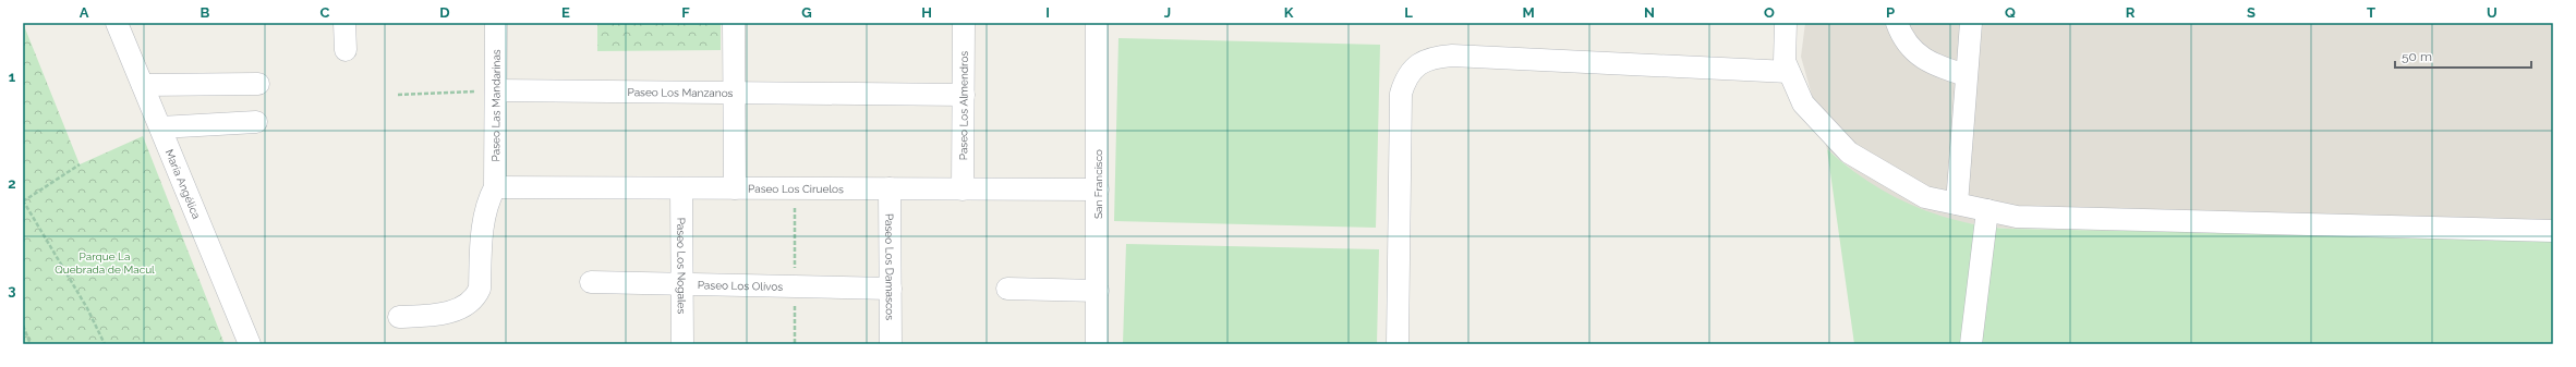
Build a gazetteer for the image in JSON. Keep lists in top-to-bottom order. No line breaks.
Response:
{"streets":{"street":["Paseo Los Manzanos","Paseo Las Mandarinas","Paseo Los Almendros","María Angélica","San Francisco","Paseo Los Ciruelos","Paseo Los Nogales","Paseo Los Damascos","Paseo Los Olivos"]},"crossings":[["Paseo Los Manzanos","Paseo Las Mandarinas"],["Paseo Los Manzanos","Paseo Los Almendros"],["Paseo Las Mandarinas","Paseo Los Ciruelos"],["Paseo Los Almendros","Paseo Los Ciruelos"],["San Francisco","Paseo Los Ciruelos"],["Paseo Los Ciruelos","Paseo Los Nogales"],["Paseo Los Ciruelos","Paseo Los Damascos"],["Paseo Los Nogales","Paseo Los Olivos"],["Paseo Los Damascos","Paseo Los Olivos"]],"parks":["Parque La Quebrada de Macul"],"scale_bar":"50 m","grid":{"columns":["A","B","C","D","E","F","G","H","I","J","K","L","M","N","O","P","Q","R","S","T","U"],"rows":["1","2","3"]}}
